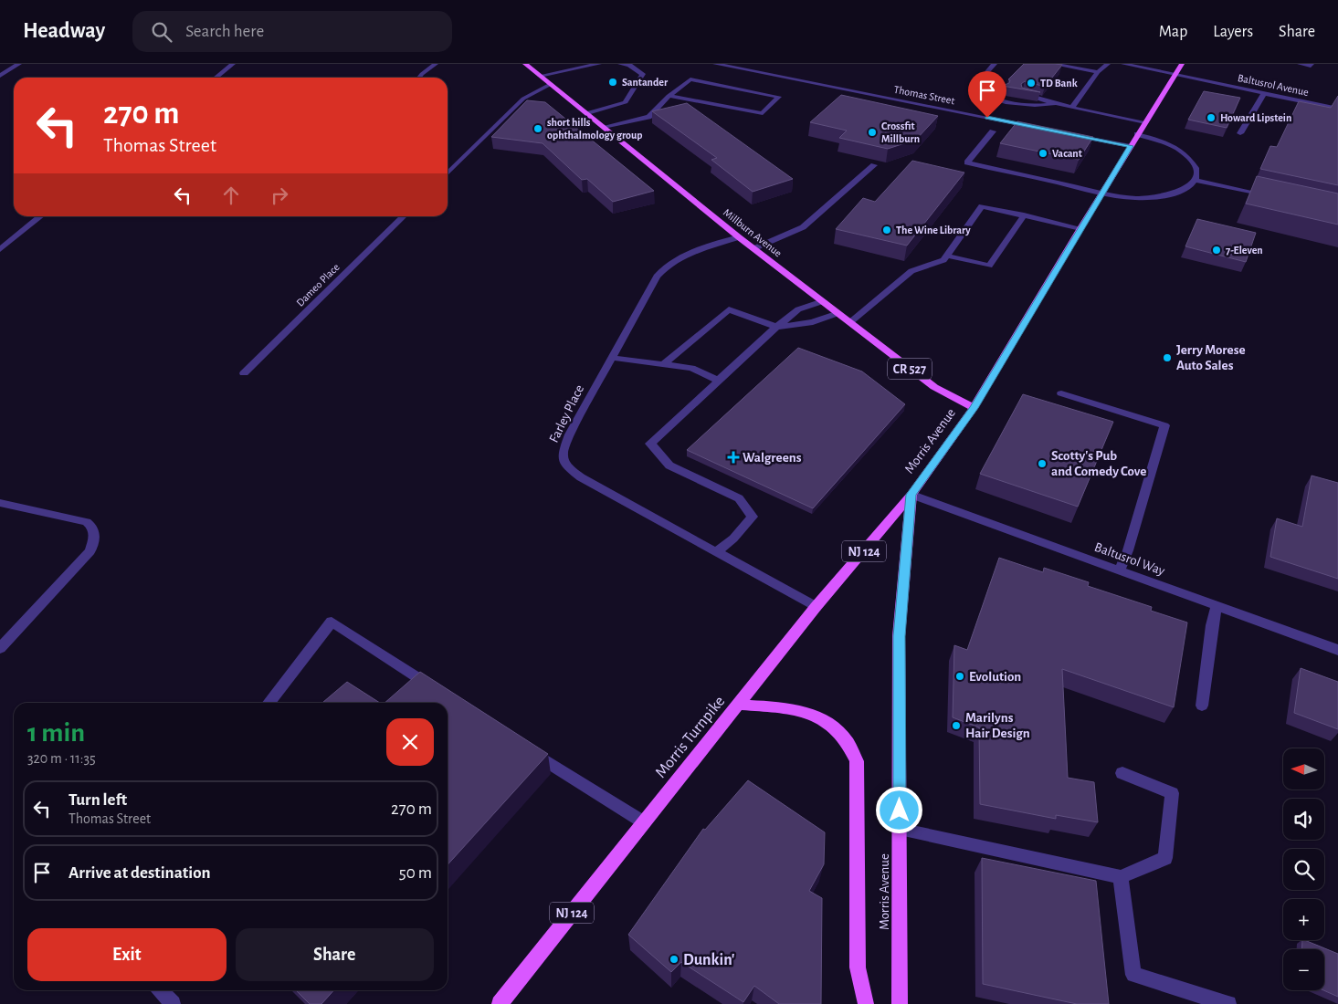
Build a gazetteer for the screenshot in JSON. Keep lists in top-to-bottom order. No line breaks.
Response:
{"streets":{"main road":["Millburn Avenue","CR 527","Morris Avenue","NJ 124","Morris Turnpike"],"street":["Baltusrol Avenue","Thomas Street","Dameo Place","Farley Place","Baltusrol Way"]},"crossings":[["Baltusrol Avenue","Morris Avenue"],["Millburn Avenue","Farley Place"],["Millburn Avenue","Morris Avenue"],["Farley Place","Morris Turnpike"],["Morris Avenue","Baltusrol Way"],["Morris Avenue","Morris Turnpike"],["Baltusrol Way","Morris Turnpike"]],"places":{"other":["Santander","TD Bank","Howard Lipstein","short hills ophthalmology group","Crossfit Millburn","Vacant","The Wine Library","7-Eleven","Jerry Morese Auto Sales","Scotty's Pub and Comedy Cove","Evolution","Marilyns Hair Design","Dunkin'"],"health":["Walgreens"]},"north":"left","page":{"header":"Headway","search":"Search here","nav":["Map","Layers","Share"],"turn":["270 m","Thomas Street"],"heading":["1 min","320 m · 11:35"],"map_buttons":["+","−"],"list":[{"name":"Turn left","note":"Thomas Street","value":"270 m"},{"name":"Arrive at destination","value":"50 m"}],"buttons":["Exit","Share"]}}
